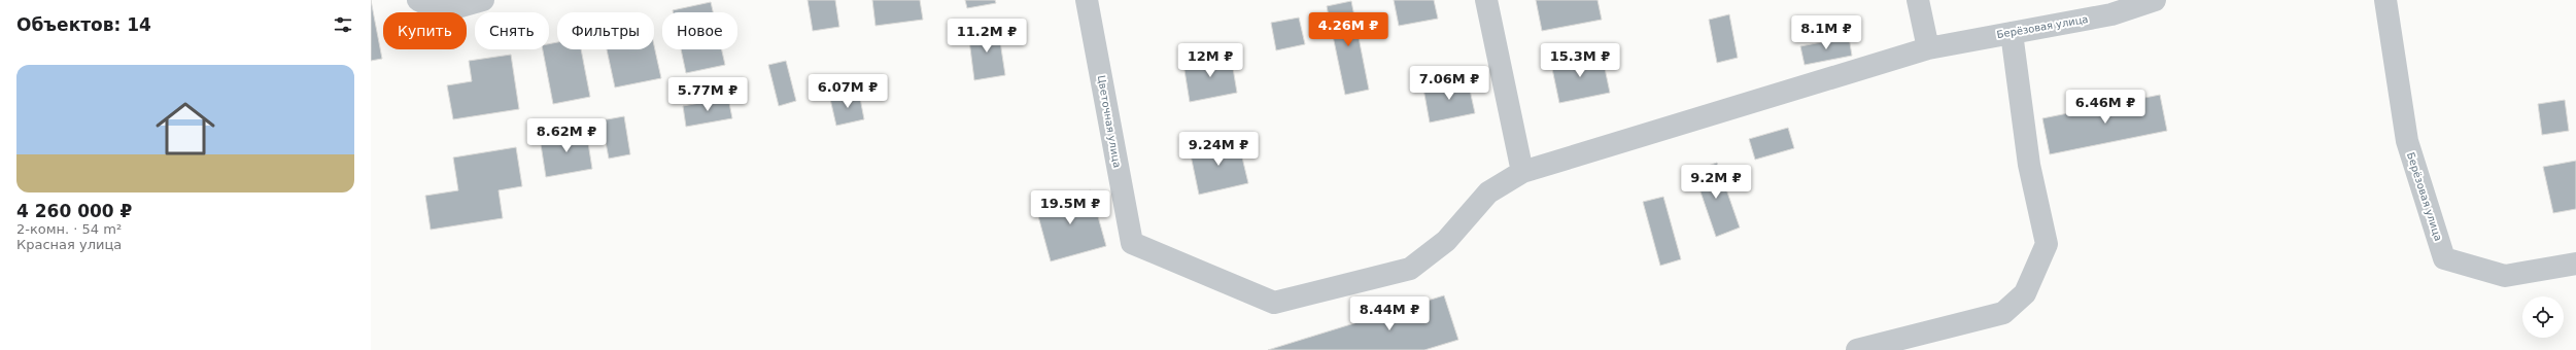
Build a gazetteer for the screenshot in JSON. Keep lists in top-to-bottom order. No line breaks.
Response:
{"streets":{"street":["Берёзовая улица","Цветочная улица"]},"crossings":[["Берёзовая улица","Цветочная улица"]],"page":{"heading":"Объектов: 14","price":["4.26M ₽","8.1M ₽","11.2M ₽","12M ₽","15.3M ₽","7.06M ₽","6.07M ₽","5.77M ₽","6.46M ₽","8.62M ₽","9.24M ₽","9.2M ₽","19.5M ₽","8.44M ₽"],"chip":["Купить","Снять","Фильтры","Новое"],"list":[{"name":"4 260 000 ₽","note":"2-комн. · 54 m² · Красная улица"}]}}
